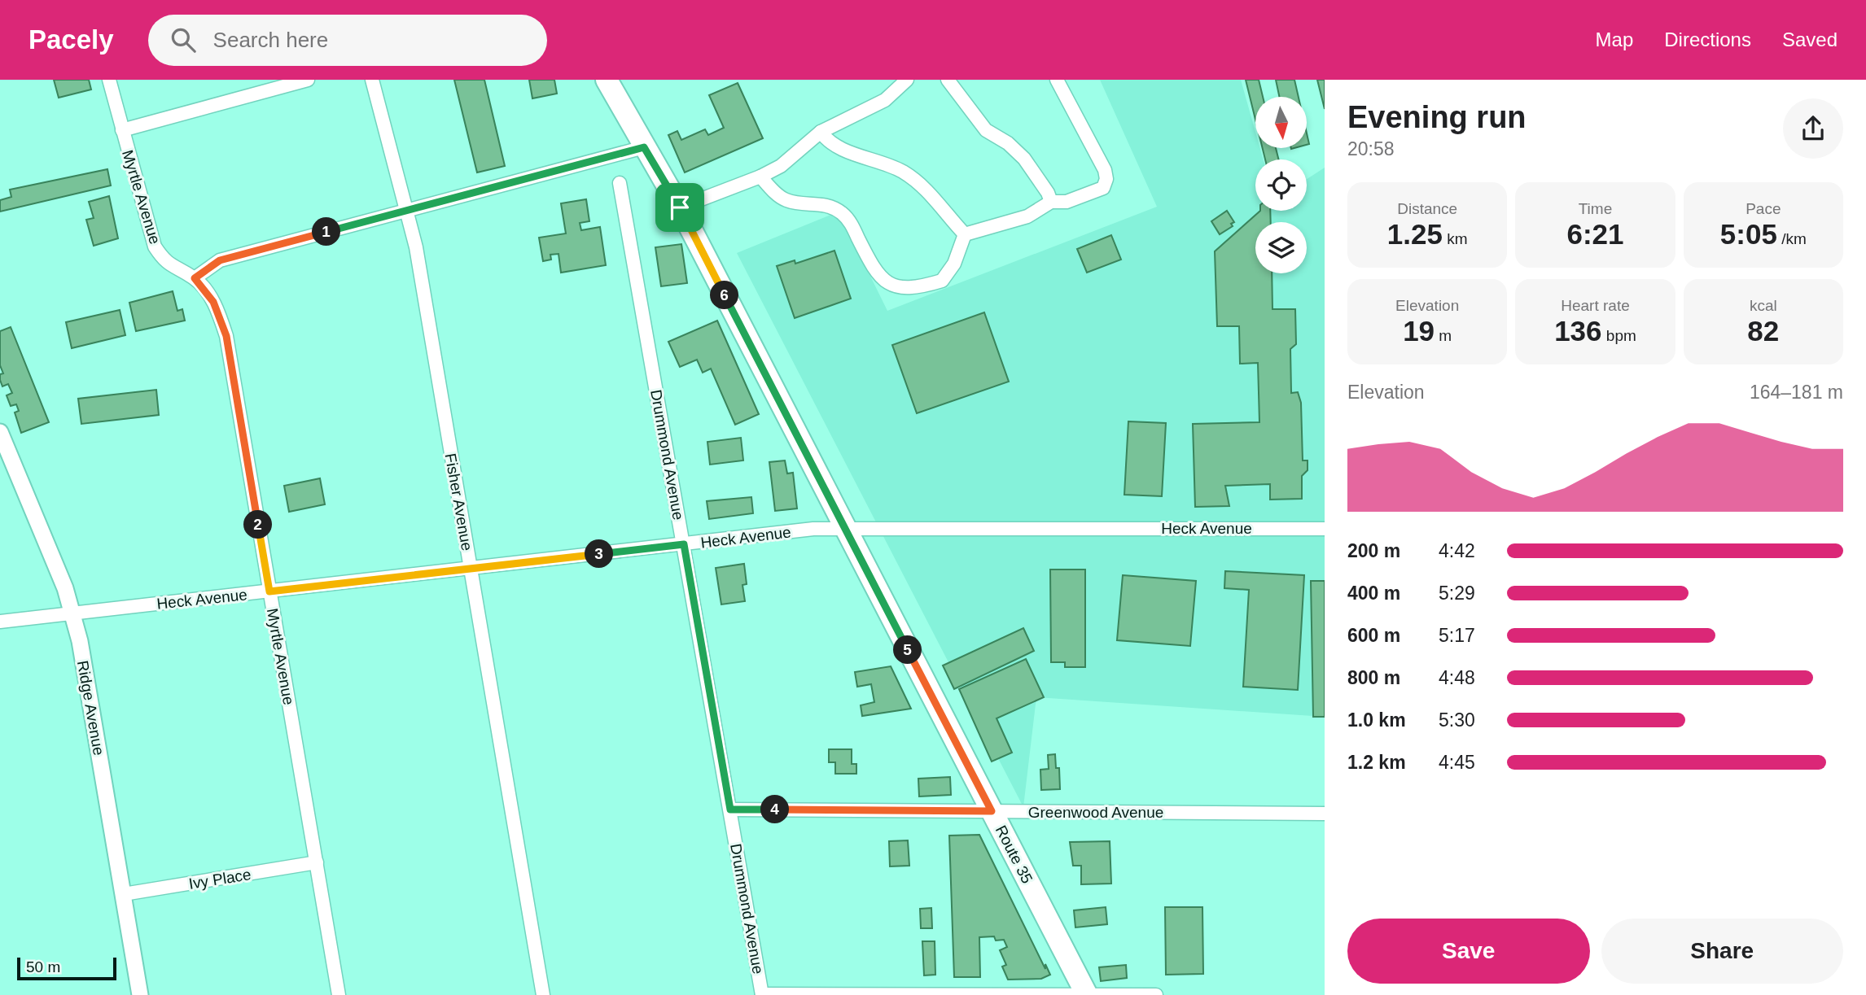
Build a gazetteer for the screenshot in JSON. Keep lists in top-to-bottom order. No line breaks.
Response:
{"streets":{"main road":["Route 35"],"street":["Myrtle Avenue","Drummond Avenue","Fisher Avenue","Heck Avenue","Ridge Avenue","Greenwood Avenue","Ivy Place"]},"crossings":[["Myrtle Avenue","Heck Avenue"],["Myrtle Avenue","Ivy Place"],["Drummond Avenue","Heck Avenue"],["Drummond Avenue","Greenwood Avenue"],["Fisher Avenue","Heck Avenue"],["Heck Avenue","Ridge Avenue"],["Heck Avenue","Route 35"],["Ridge Avenue","Ivy Place"],["Greenwood Avenue","Route 35"]],"scale_bar":"50 m","north":"bottom","page":{"header":"Pacely","search":"Search here","nav":["Map","Directions","Saved"],"heading":["Evening run","20:58"],"stats":[["Distance","1.25 km"],["Time","6:21"],["Pace","5:05 /km"],["Elevation","19 m"],["Heart rate","136 bpm"],["kcal","82"]],"pins":["1","6","2","3","5","4"],"chart":["Elevation","164–181 m"],"list":[{"name":"200 m","note":"4:42"},{"name":"400 m","note":"5:29"},{"name":"600 m","note":"5:17"},{"name":"800 m","note":"4:48"},{"name":"1.0 km","note":"5:30"},{"name":"1.2 km","note":"4:45"}],"buttons":["Save","Share"],"scale":"50 m"}}
